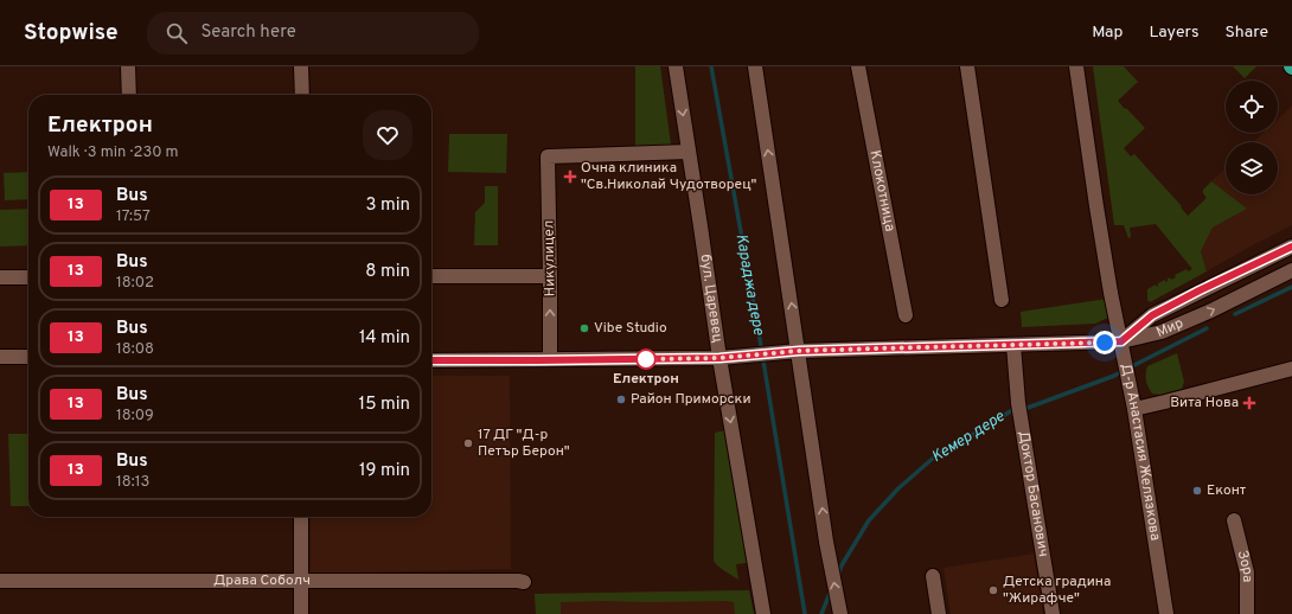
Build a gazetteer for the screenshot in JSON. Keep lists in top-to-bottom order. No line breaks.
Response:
{"streets":{"street":["Клокотница","Никулицел","бул. Царевец","Мир","Д-р Анастасия Желязкова","Доктор Басанович","Зора","Драва Соболч"]},"crossings":[["Никулицел","бул. Царевец"],["Мир","Д-р Анастасия Желязкова"]],"water":["Караджа дере","Кемер дере"],"places":{"health":["Очна клиника \"Св.Николай Чудотворец\"","Вита Нова"],"other":["Vibe Studio","Електрон","Район Приморски","17 ДГ \"Д-р Петър Берон\"","Еконт","Детска градина \"Жирафче\""]},"lines":["bus line 13"],"page":{"header":"Stopwise","search":"Search here","nav":["Map","Layers","Share"],"heading":["Електрон","Walk · 3 min · 230 m"],"list":[{"mark":"13","name":"Bus","note":"17:57","value":"3 min"},{"mark":"13","name":"Bus","note":"18:02","value":"8 min"},{"mark":"13","name":"Bus","note":"18:08","value":"14 min"},{"mark":"13","name":"Bus","note":"18:09","value":"15 min"},{"mark":"13","name":"Bus","note":"18:13","value":"19 min"}]}}
